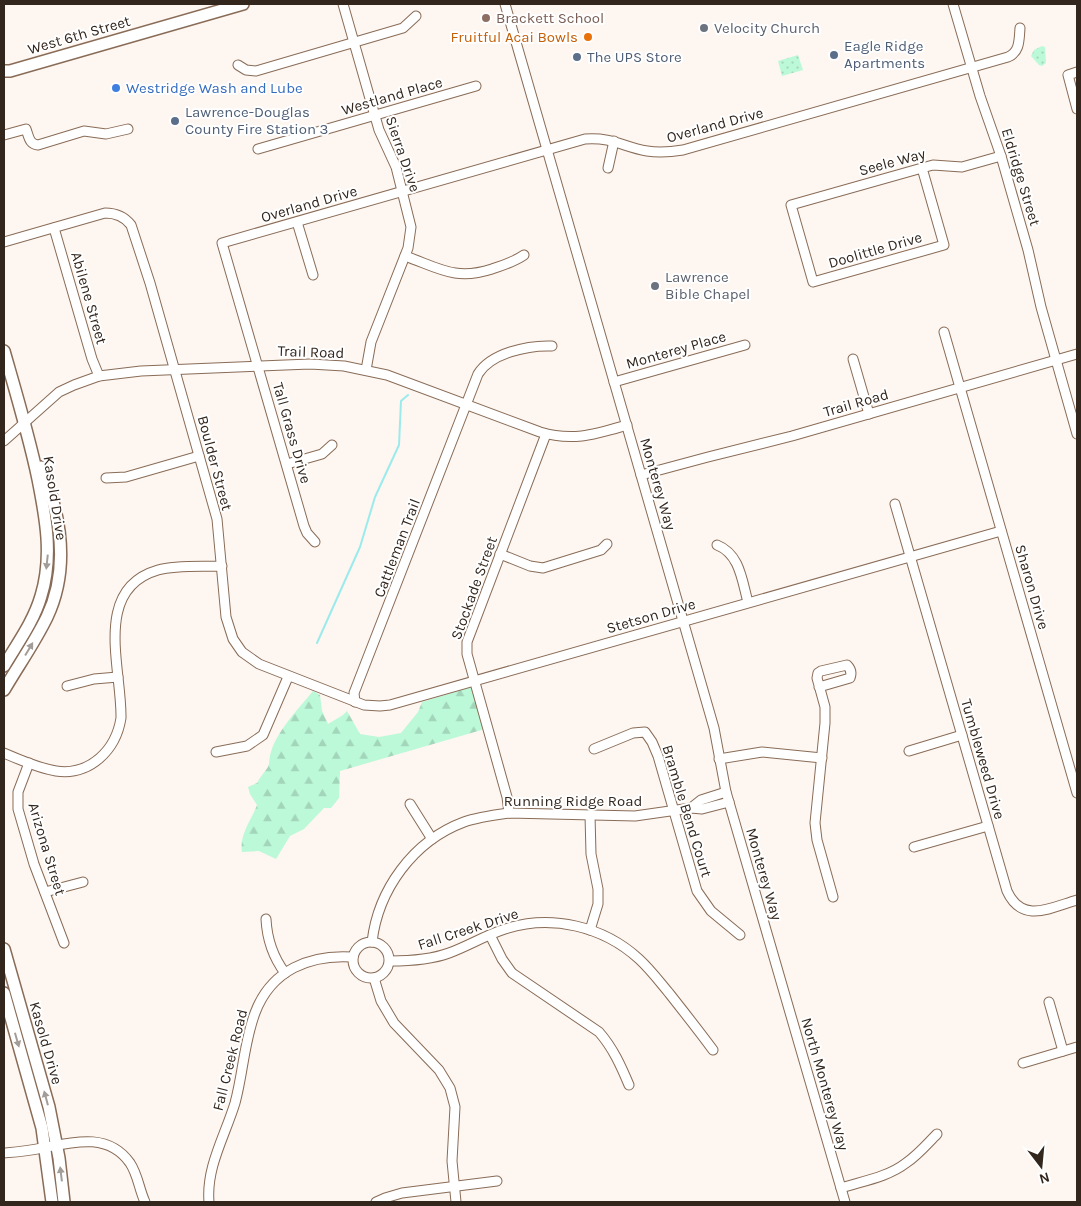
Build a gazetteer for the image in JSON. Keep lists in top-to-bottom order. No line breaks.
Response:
{"streets":{"main road":["West 6th Street","Kasold Drive"],"street":["Westland Place","Overland Drive","Sierra Drive","Seele Way","Eldridge Street","Doolittle Drive","Abilene Street","Monterey Place","Trail Road","Tall Grass Drive","Boulder Street","Monterey Way","Cattleman Trail","Sharon Drive","Stockade Street","Stetson Drive","Tumbleweed Drive","Running Ridge Road","Bramble Bend Court","Arizona Street","Fall Creek Drive","Fall Creek Road","North Monterey Way"]},"crossings":[["Westland Place","Sierra Drive"],["Overland Drive","Sierra Drive"],["Overland Drive","Eldridge Street"],["Overland Drive","Tall Grass Drive"],["Overland Drive","Monterey Way"],["Sierra Drive","Trail Road"],["Seele Way","Eldridge Street"],["Seele Way","Doolittle Drive"],["Eldridge Street","Trail Road"],["Abilene Street","Trail Road"],["Abilene Street","Boulder Street"],["Monterey Place","Monterey Way"],["Trail Road","Tall Grass Drive"],["Trail Road","Boulder Street"],["Trail Road","Monterey Way"],["Trail Road","Kasold Drive"],["Trail Road","Cattleman Trail"],["Trail Road","Sharon Drive"],["Trail Road","Stockade Street"],["Boulder Street","Stetson Drive"],["Monterey Way","Stetson Drive"],["Monterey Way","Running Ridge Road"],["Monterey Way","North Monterey Way"],["Cattleman Trail","Stetson Drive"],["Sharon Drive","Stetson Drive"],["Stockade Street","Stetson Drive"],["Stockade Street","Running Ridge Road"],["Stetson Drive","Tumbleweed Drive"],["Running Ridge Road","Bramble Bend Court"],["Running Ridge Road","Fall Creek Drive"],["Running Ridge Road","Fall Creek Road"],["Fall Creek Drive","Fall Creek Road"]],"places":["Brackett School","Velocity Church","Fruitful Acai Bowls","Eagle Ridge Apartments","The UPS Store","Westridge Wash and Lube","Lawrence-Douglas County Fire Station 3","Lawrence Bible Chapel"],"north":"bottom"}
